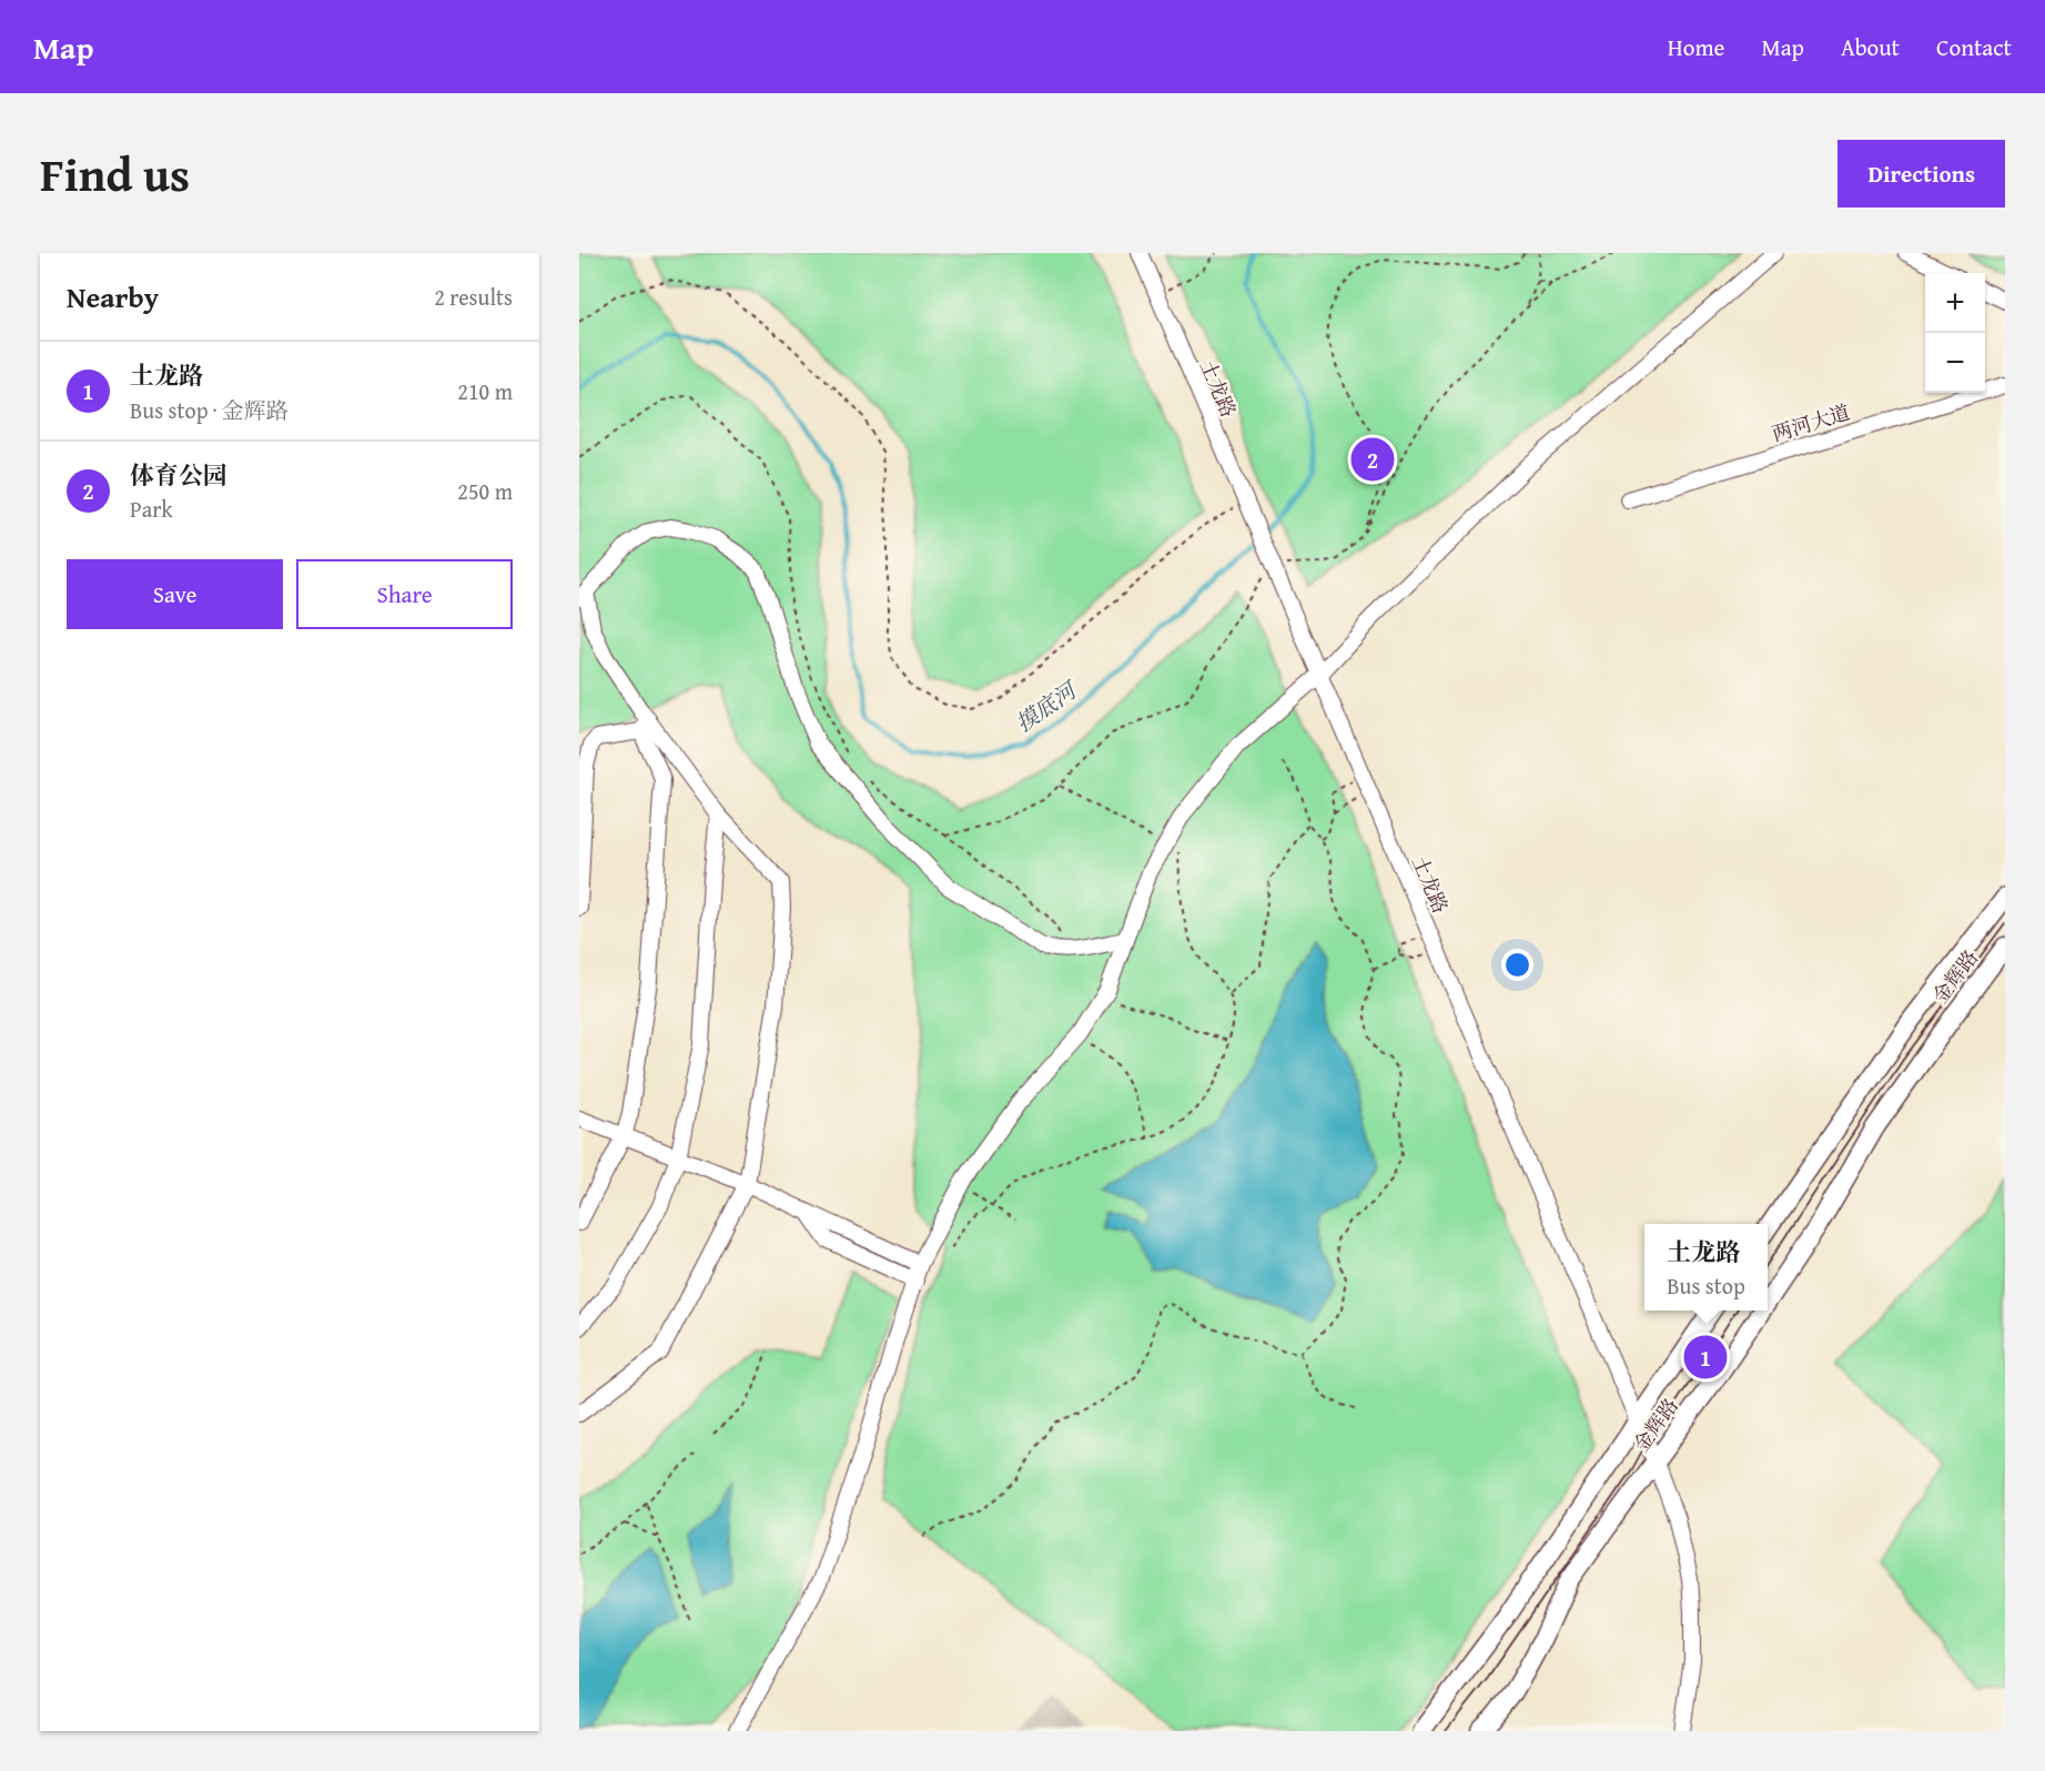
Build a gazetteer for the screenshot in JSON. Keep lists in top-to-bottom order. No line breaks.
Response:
{"streets":{"main road":["金辉路"],"street":["土龙路","两河大道"]},"crossings":[["土龙路","金辉路"]],"water":["摸底河"],"page":{"header":"Map","nav":["Home","Map","About","Contact"],"title":"Find us","buttons":["Directions",["Save","Share"]],"heading":["Nearby","2 results"],"map_buttons":["+","−"],"list":[{"mark":"1","name":"土龙路","note":"Bus stop · 金辉路","value":"210 m"},{"mark":"2","name":"体育公园","note":"Park","value":"250 m"}],"pins":["2","1"],"popup":["土龙路","Bus stop"]}}
